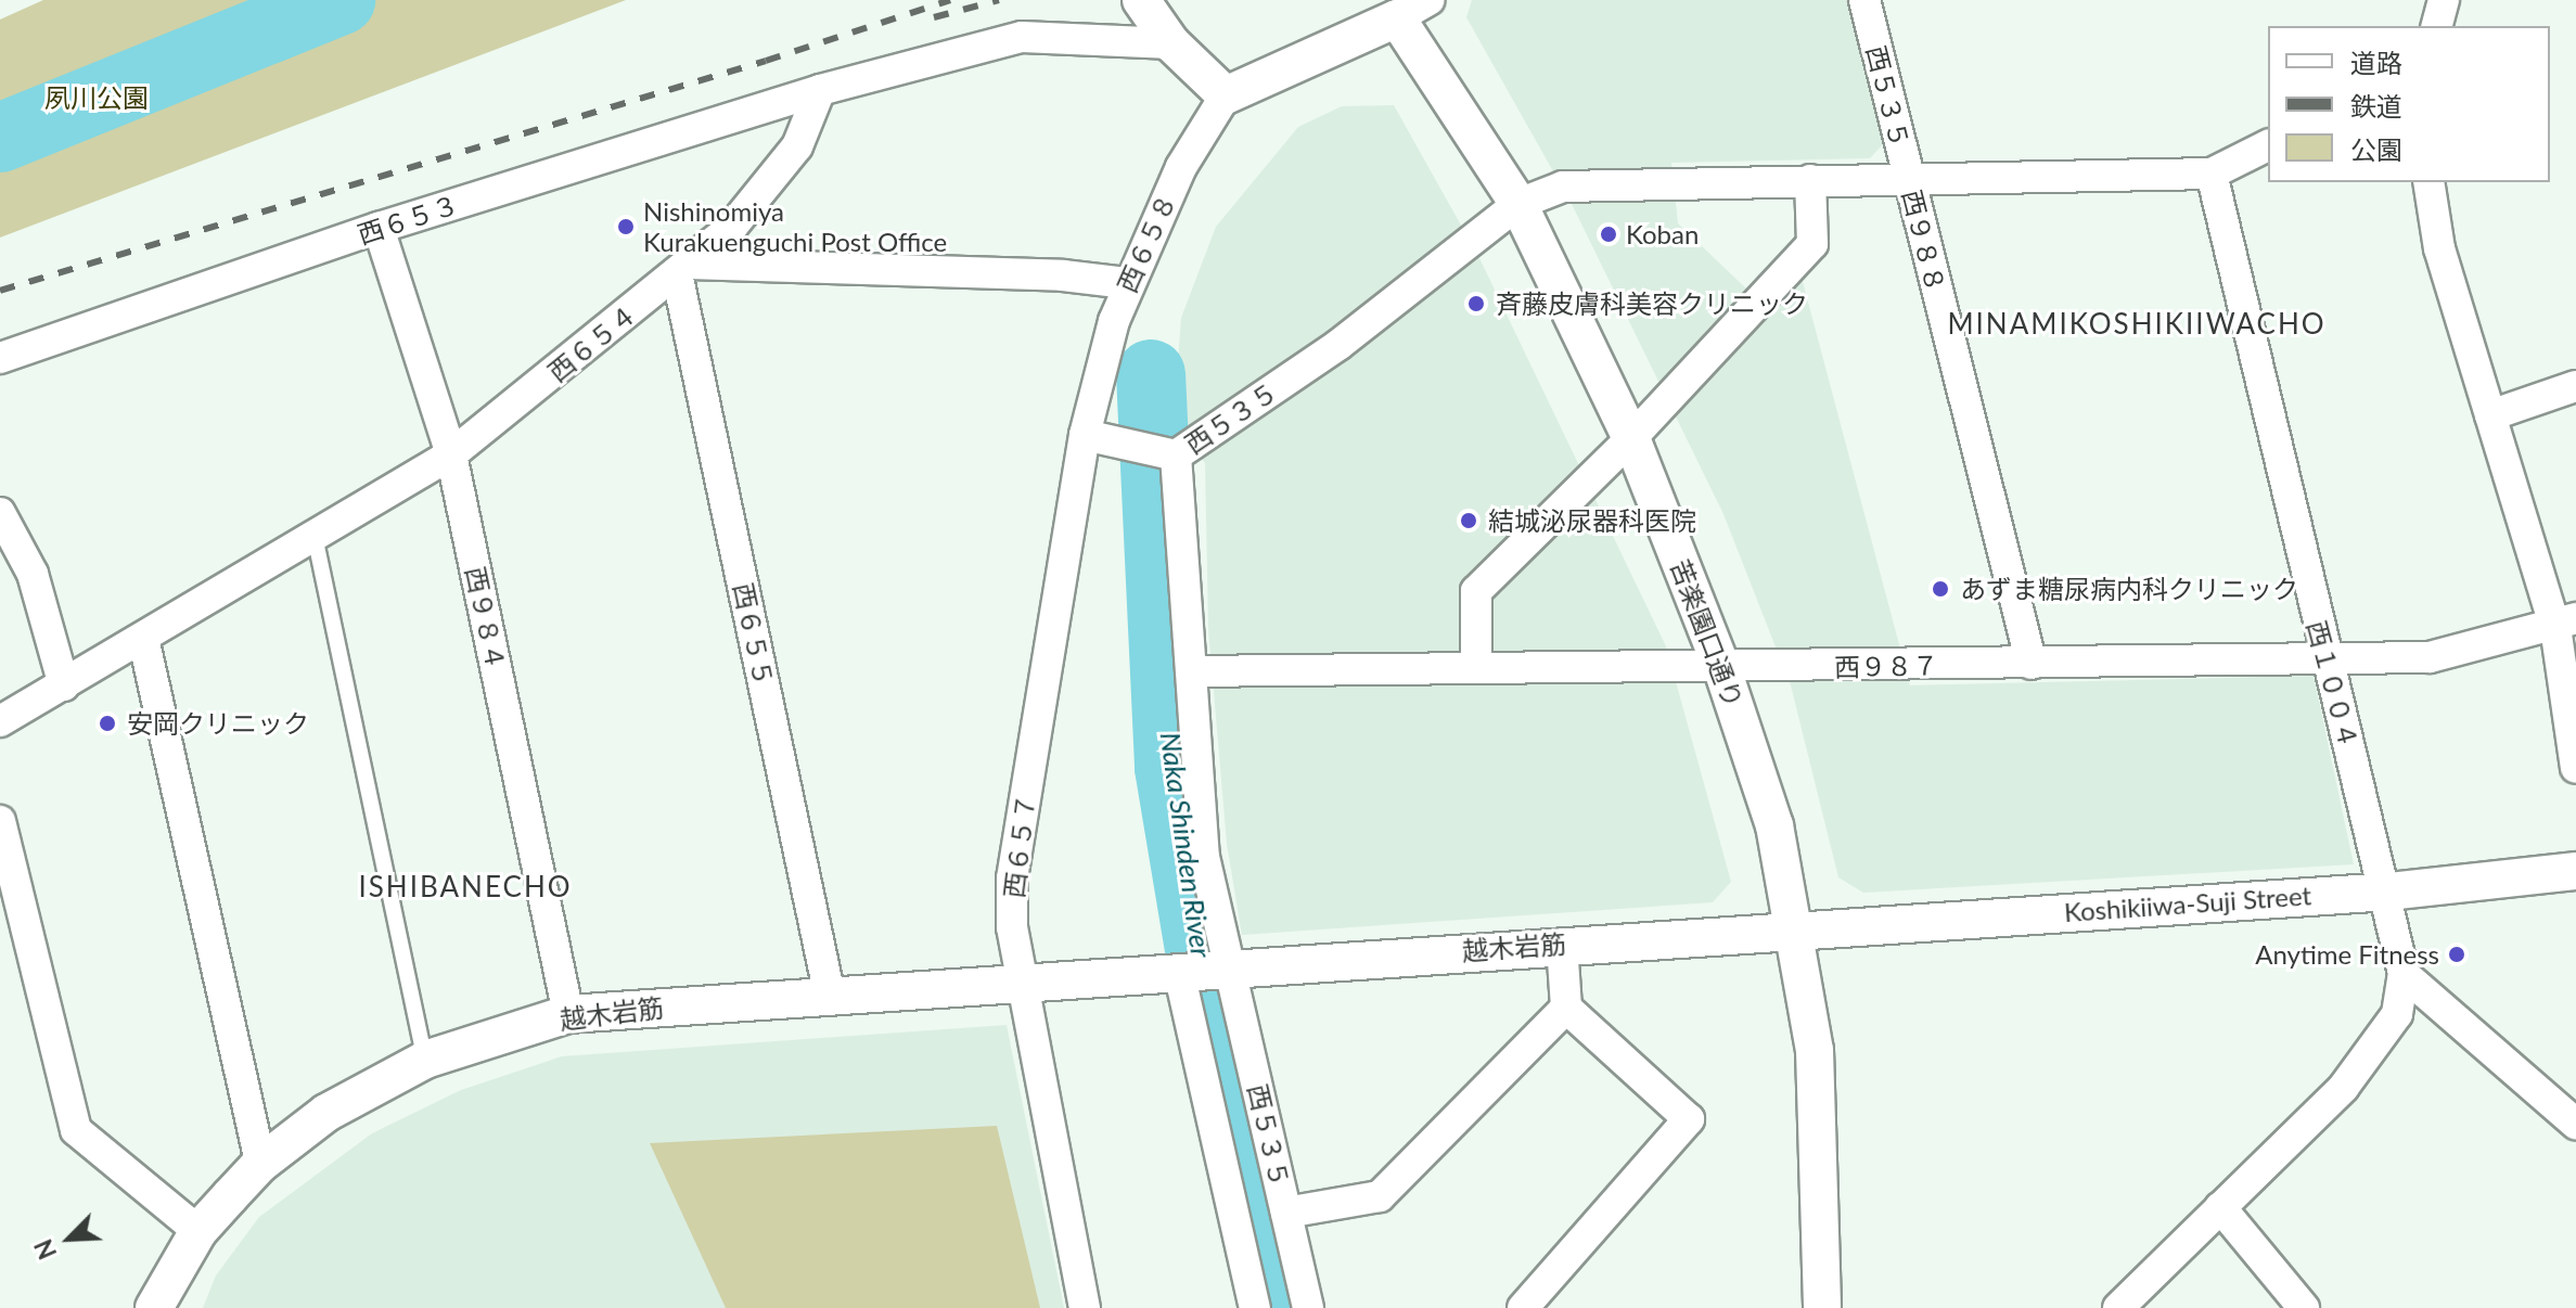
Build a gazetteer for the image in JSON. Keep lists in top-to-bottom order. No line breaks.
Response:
{"streets":{"street":["西５３５","西６５３","西９８８","西６５８","西６５４","西９８４","苦楽園口通り","西６５５","西９８７","西１００４","西６５７","Koshikiiwa-Suji Street","越木岩筋"]},"crossings":[["西５３５","西９８８"],["西５３５","苦楽園口通り"],["西５３５","西９８７"],["西５３５","越木岩筋"],["西６５３","西６５４"],["西６５３","西９８４"],["西９８８","西９８７"],["西９８８","西１００４"],["西６５８","西６５７"],["西６５４","西９８４"],["西６５４","西６５５"],["西９８４","越木岩筋"],["苦楽園口通り","西９８７"],["苦楽園口通り","Koshikiiwa-Suji Street"],["苦楽園口通り","越木岩筋"],["西６５５","越木岩筋"],["西９８７","西１００４"],["西１００４","Koshikiiwa-Suji Street"],["西６５７","越木岩筋"],["Koshikiiwa-Suji Street","越木岩筋"]],"districts":["MINAMIKOSHIKIIWACHO","ISHIBANECHO"],"water":["Naka Shinden River"],"parks":["夙川公園"],"places":["Nishinomiya Kurakuenguchi Post Office","Koban","斉藤皮膚科美容クリニック","結城泌尿器科医院","あずま糖尿病内科クリニック","安岡クリニック","Anytime Fitness"],"legend":["道路","鉄道","公園"],"north":"bottom left"}
